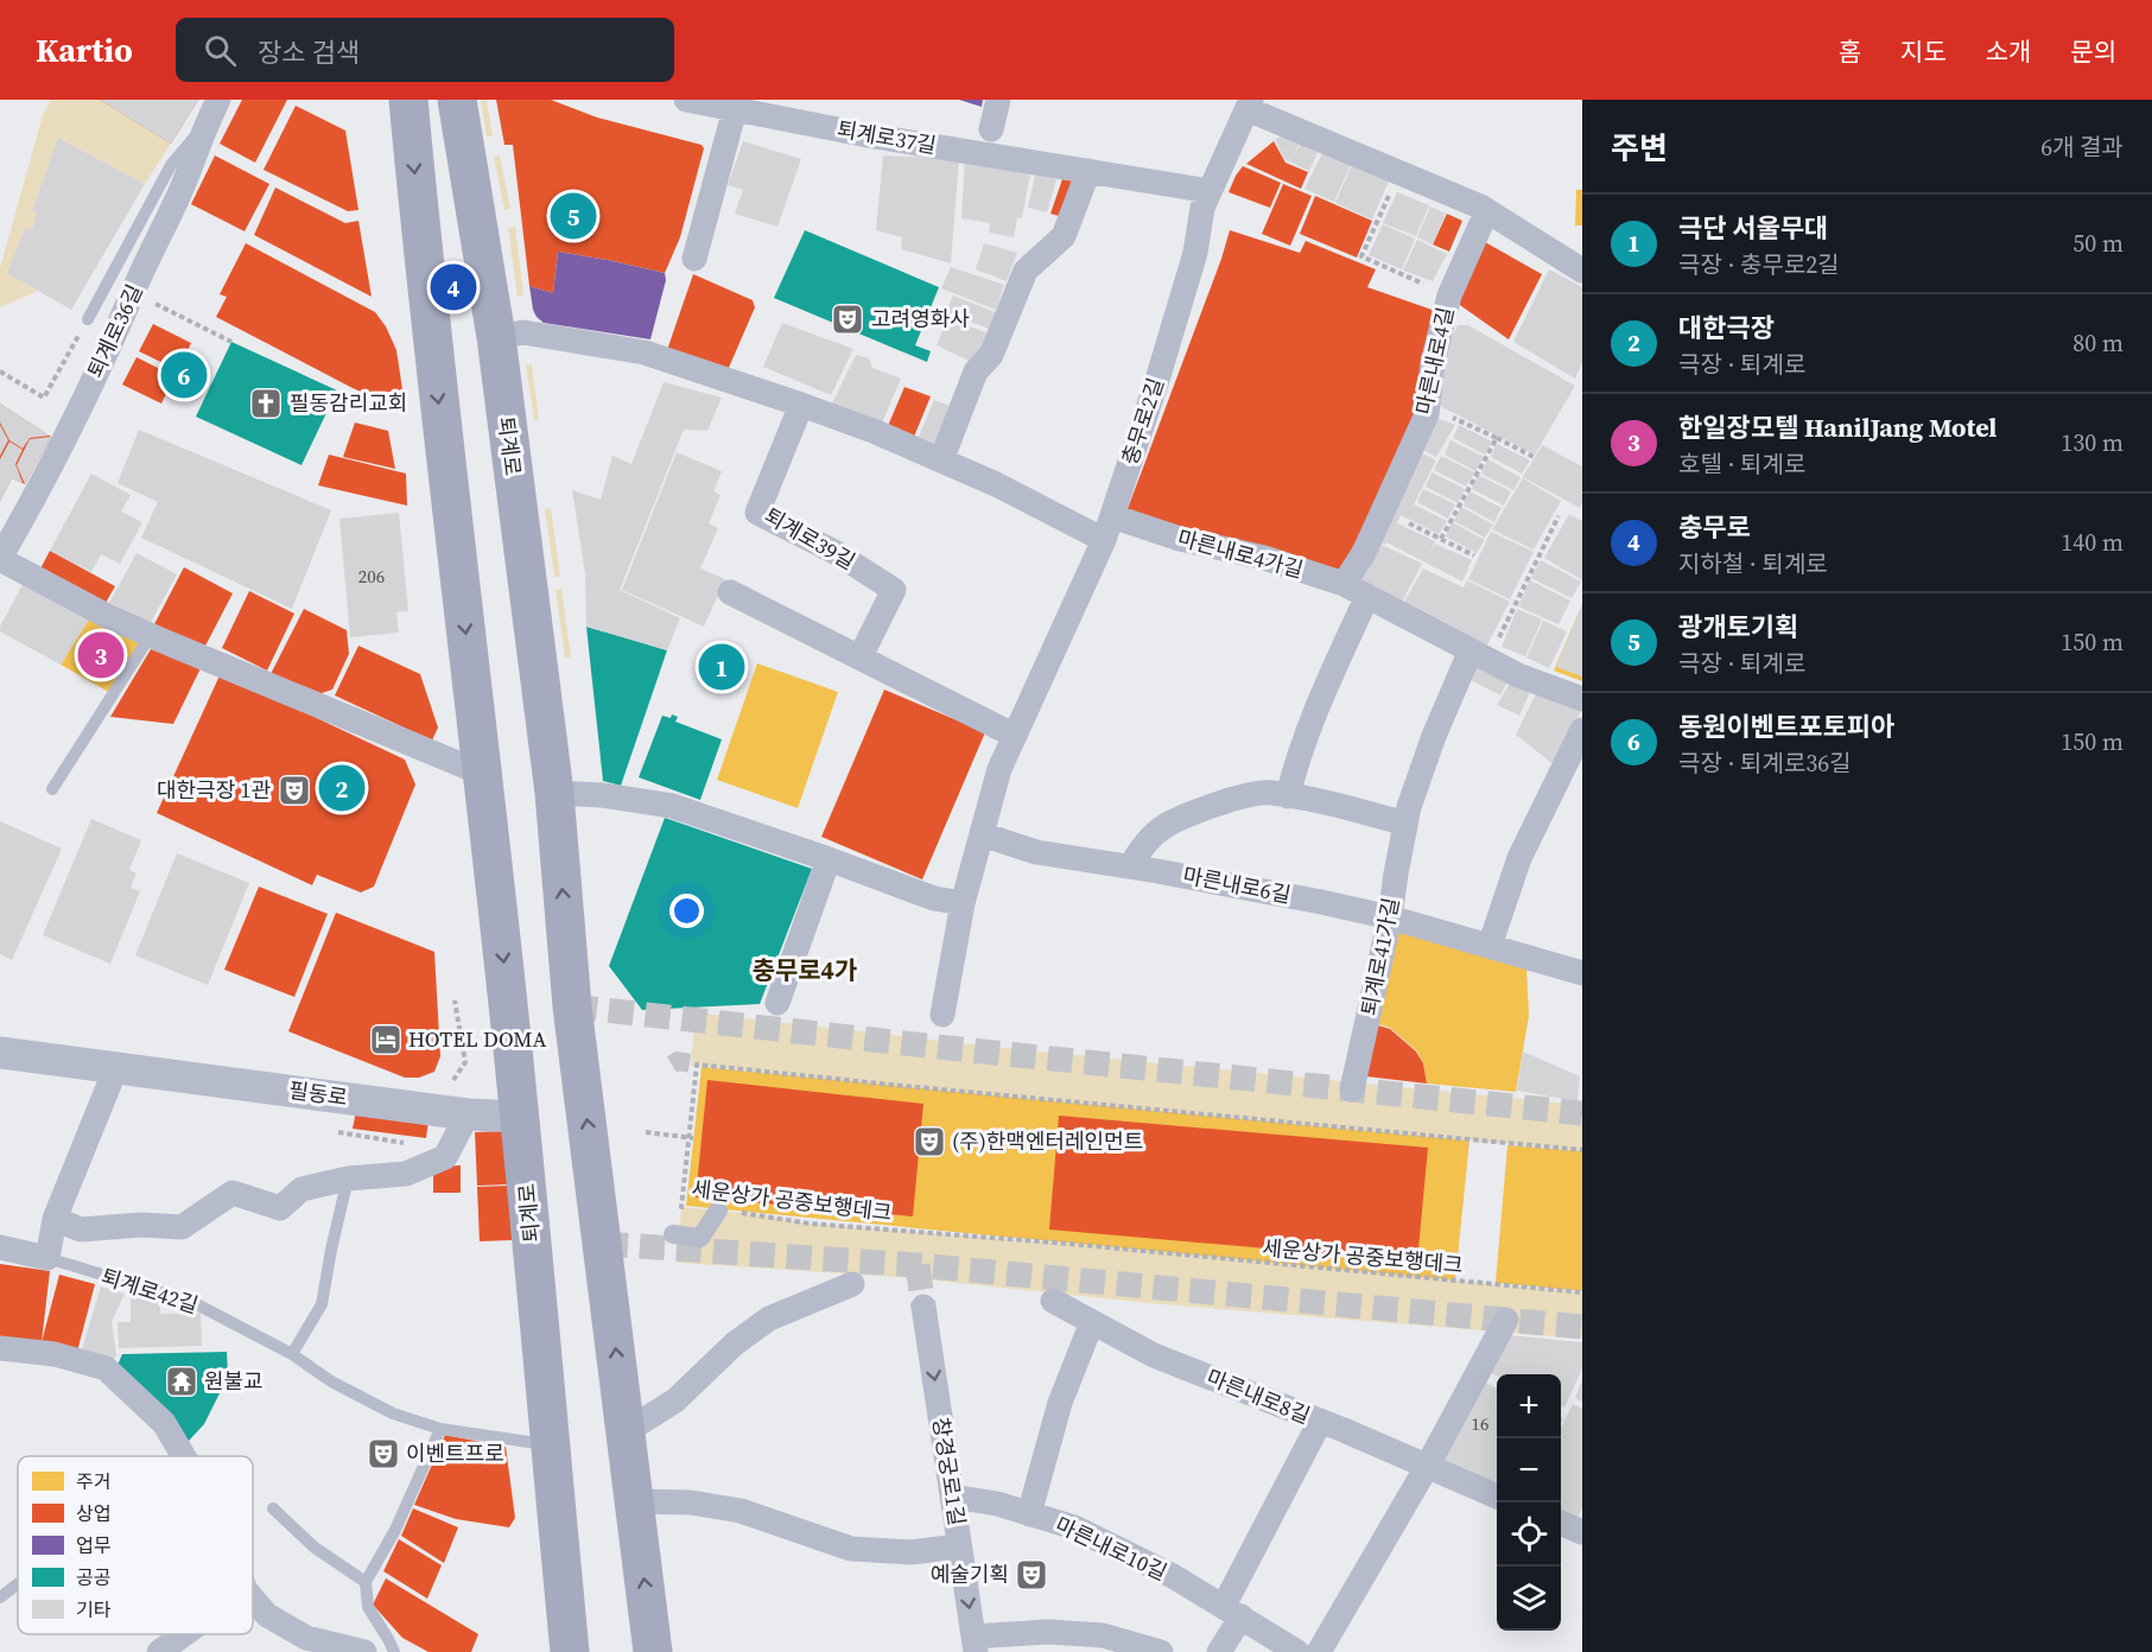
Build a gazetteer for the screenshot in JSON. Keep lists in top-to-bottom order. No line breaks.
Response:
{"streets":{"main road":["퇴계로"],"street":["퇴계로37길","퇴계로36길","마른내로4길","충무로2길","퇴계로39길","마른내로4가길","마른내로6길","퇴계로41가길","필동로","퇴계로42길","마른내로8길","창경궁로1길","마른내로10길"],"path":["세운상가 공중보행데크"]},"crossings":[["퇴계로37길","충무로2길"],["마른내로4길","마른내로4가길"],["충무로2길","마른내로4가길"],["충무로2길","마른내로6길"],["퇴계로","필동로"],["퇴계로","퇴계로42길"],["마른내로4가길","퇴계로41가길"],["마른내로6길","퇴계로41가길"],["창경궁로1길","마른내로10길"]],"one_way":["창경궁로1길"],"districts":["충무로4가"],"places":{"theatre":["고려영화사","대한극장 1관","(주)한맥엔터레인먼트","이벤트프로","예술기획"],"church":["필동감리교회"],"hotel":["HOTEL DOMA"],"temple":["원불교"]},"house_numbers":["206","16"],"legend":["주거","상업","업무","공공","기타"],"page":{"header":"Kartio","search":"장소 검색","nav":["홈","지도","소개","문의"],"heading":["주변","6개 결과"],"pins":["5","4","6","3","1","2"],"list":[{"mark":"1","name":"극단 서울무대","note":"극장 · 충무로2길","value":"50 m"},{"mark":"2","name":"대한극장","note":"극장 · 퇴계로","value":"80 m"},{"mark":"3","name":"한일장모텔 HanilJang Motel","note":"호텔 · 퇴계로","value":"130 m"},{"mark":"4","name":"충무로","note":"지하철 · 퇴계로","value":"140 m"},{"mark":"5","name":"광개토기획","note":"극장 · 퇴계로","value":"150 m"},{"mark":"6","name":"동원이벤트포토피아","note":"극장 · 퇴계로36길","value":"150 m"}],"map_buttons":["+","−"]}}
